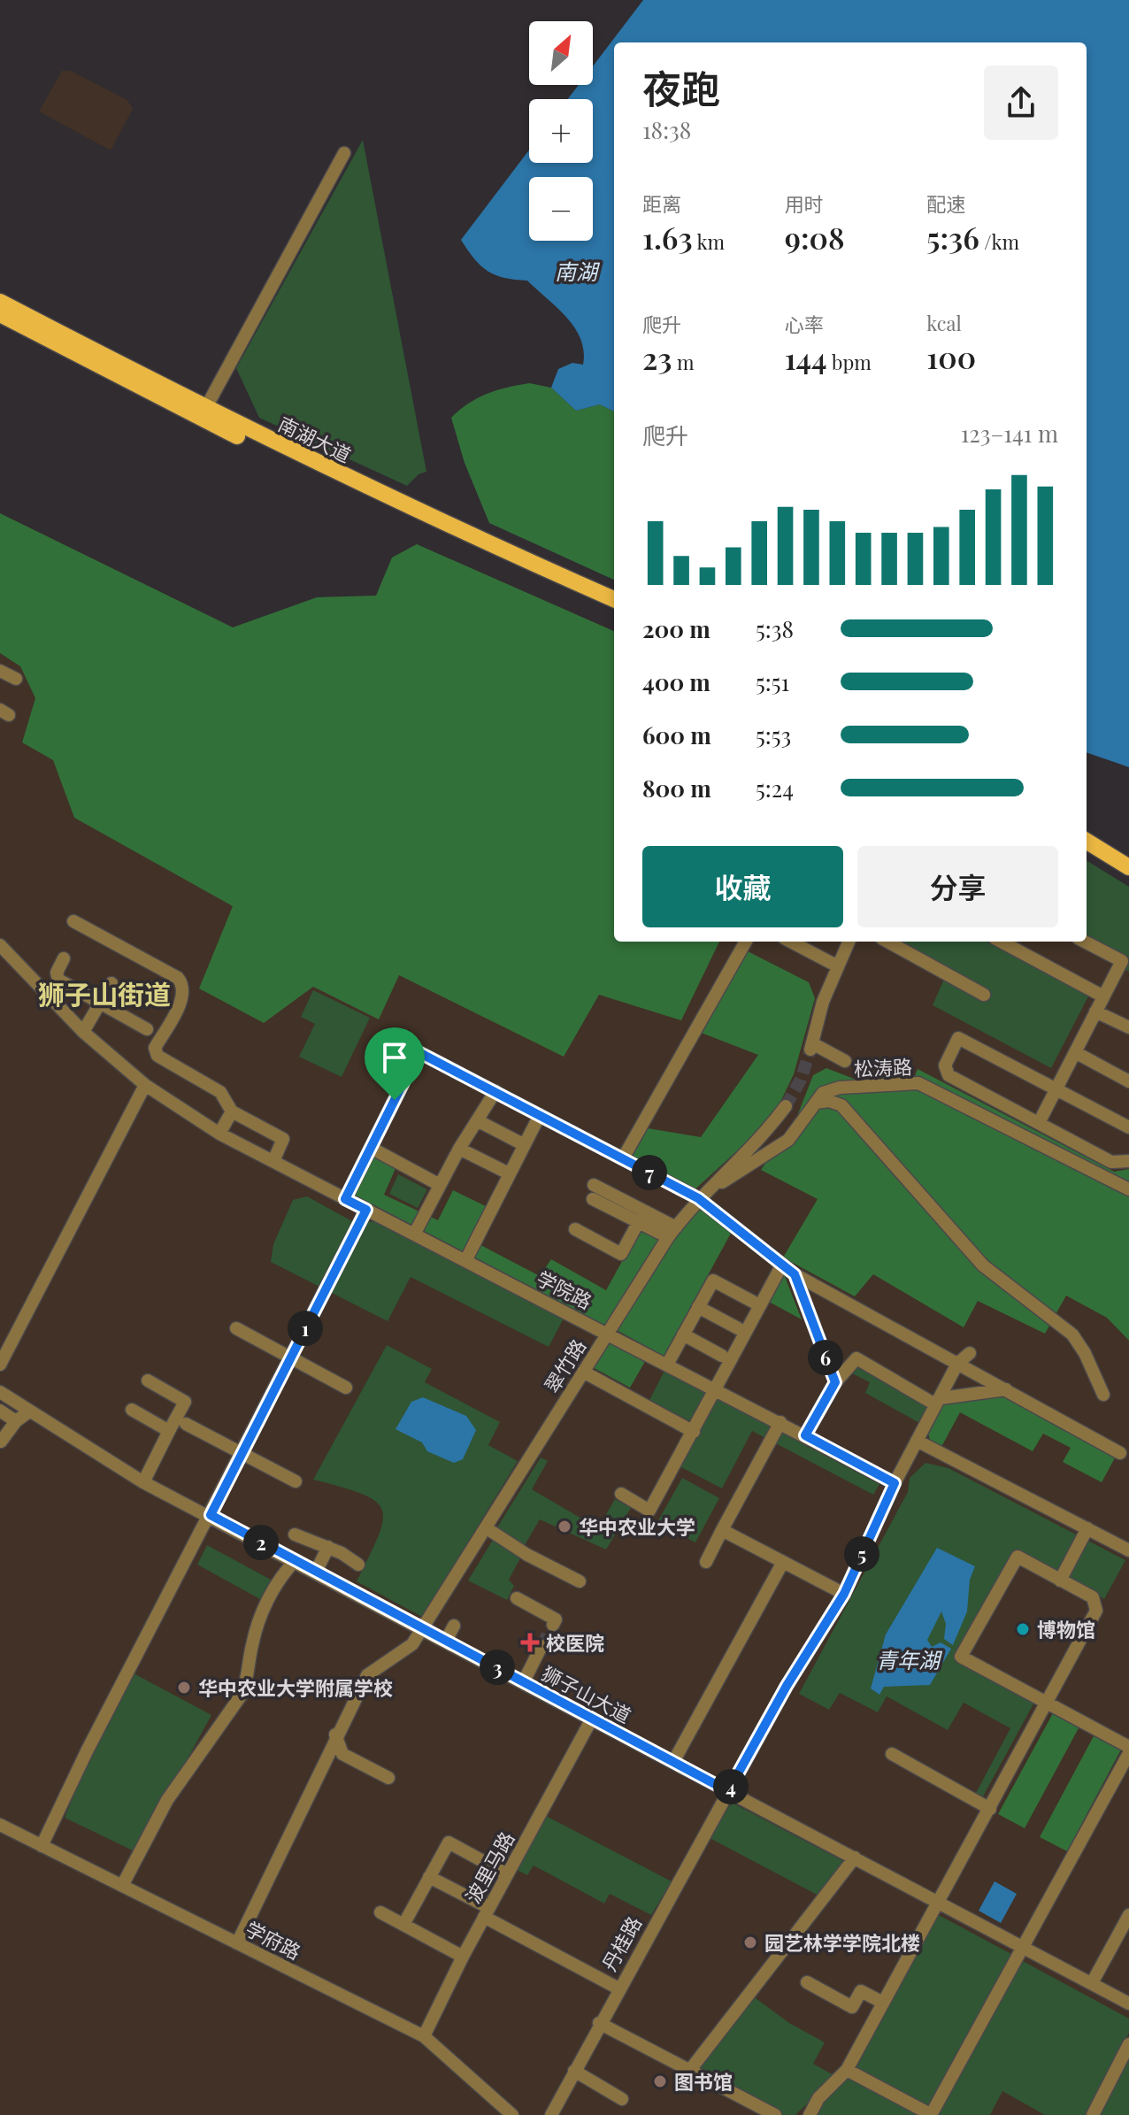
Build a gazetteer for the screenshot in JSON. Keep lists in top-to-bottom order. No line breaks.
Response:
{"streets":{"main road":["南湖大道"],"street":["松涛路","学院路","翠竹路","狮子山大道","波里马路","学府路","丹桂路"]},"crossings":[["松涛路","翠竹路"],["学院路","翠竹路"],["学院路","丹桂路"],["翠竹路","狮子山大道"],["翠竹路","学府路"],["狮子山大道","波里马路"],["狮子山大道","丹桂路"],["波里马路","学府路"]],"districts":["狮子山街道"],"water":["南湖","青年湖"],"places":{"other":["华中农业大学","博物馆","华中农业大学附属学校","园艺林学学院北楼","图书馆"],"health":["校医院"]},"north":"top right","page":{"map_buttons":["+","−"],"heading":["夜跑","18:38"],"stats":[["距离","1.63 km"],["用时","9:08"],["配速","5:36 /km"],["爬升","23 m"],["心率","144 bpm"],["kcal","100"]],"chart":["爬升","123–141 m"],"list":[{"name":"200 m","note":"5:38"},{"name":"400 m","note":"5:51"},{"name":"600 m","note":"5:53"},{"name":"800 m","note":"5:24"}],"buttons":["收藏","分享"],"pins":["7","1","6","2","5","3","4"]}}
